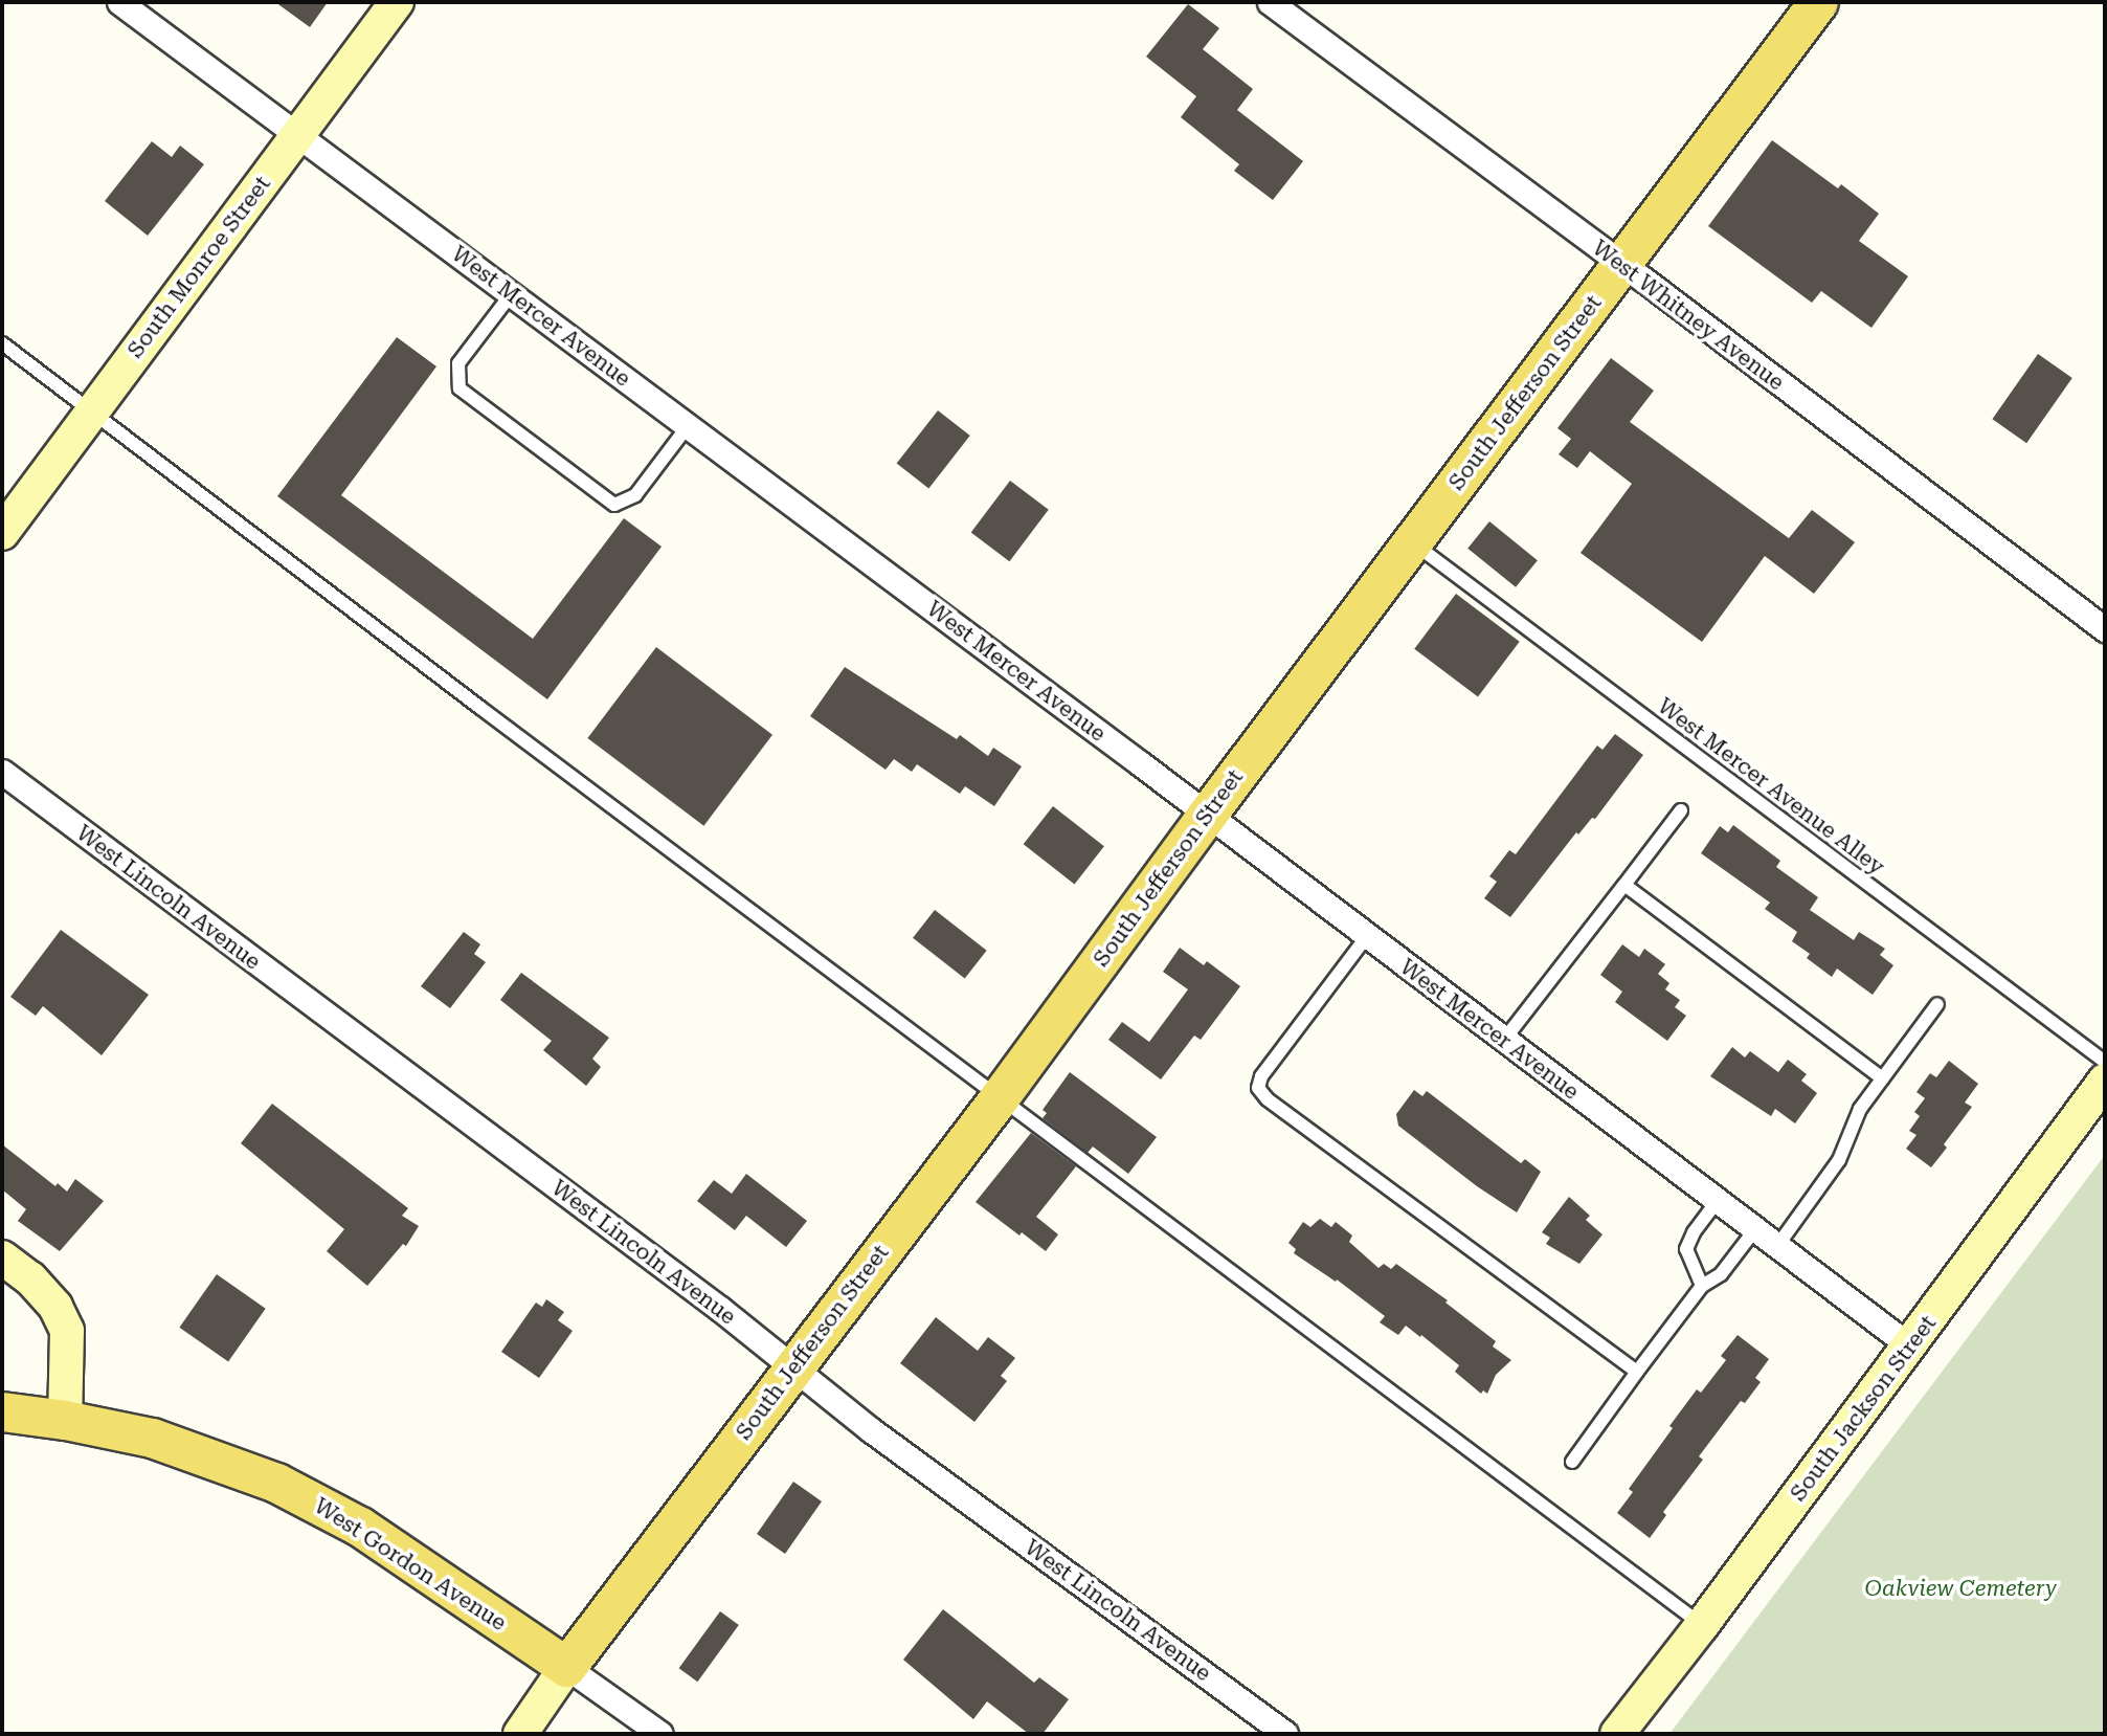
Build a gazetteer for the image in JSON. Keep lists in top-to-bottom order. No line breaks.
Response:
{"streets":{"main road":["South Jefferson Street","West Gordon Avenue"],"street":["South Monroe Street","West Whitney Avenue","West Mercer Avenue","West Lincoln Avenue","South Jackson Street"],"lane":["West Mercer Avenue Alley"]},"crossings":[["South Monroe Street","West Mercer Avenue"],["West Whitney Avenue","South Jefferson Street"],["West Mercer Avenue","South Jefferson Street"],["West Mercer Avenue","South Jackson Street"],["South Jefferson Street","West Mercer Avenue Alley"],["South Jefferson Street","West Lincoln Avenue"],["South Jefferson Street","West Gordon Avenue"]],"parks":["Oakview Cemetery"]}
